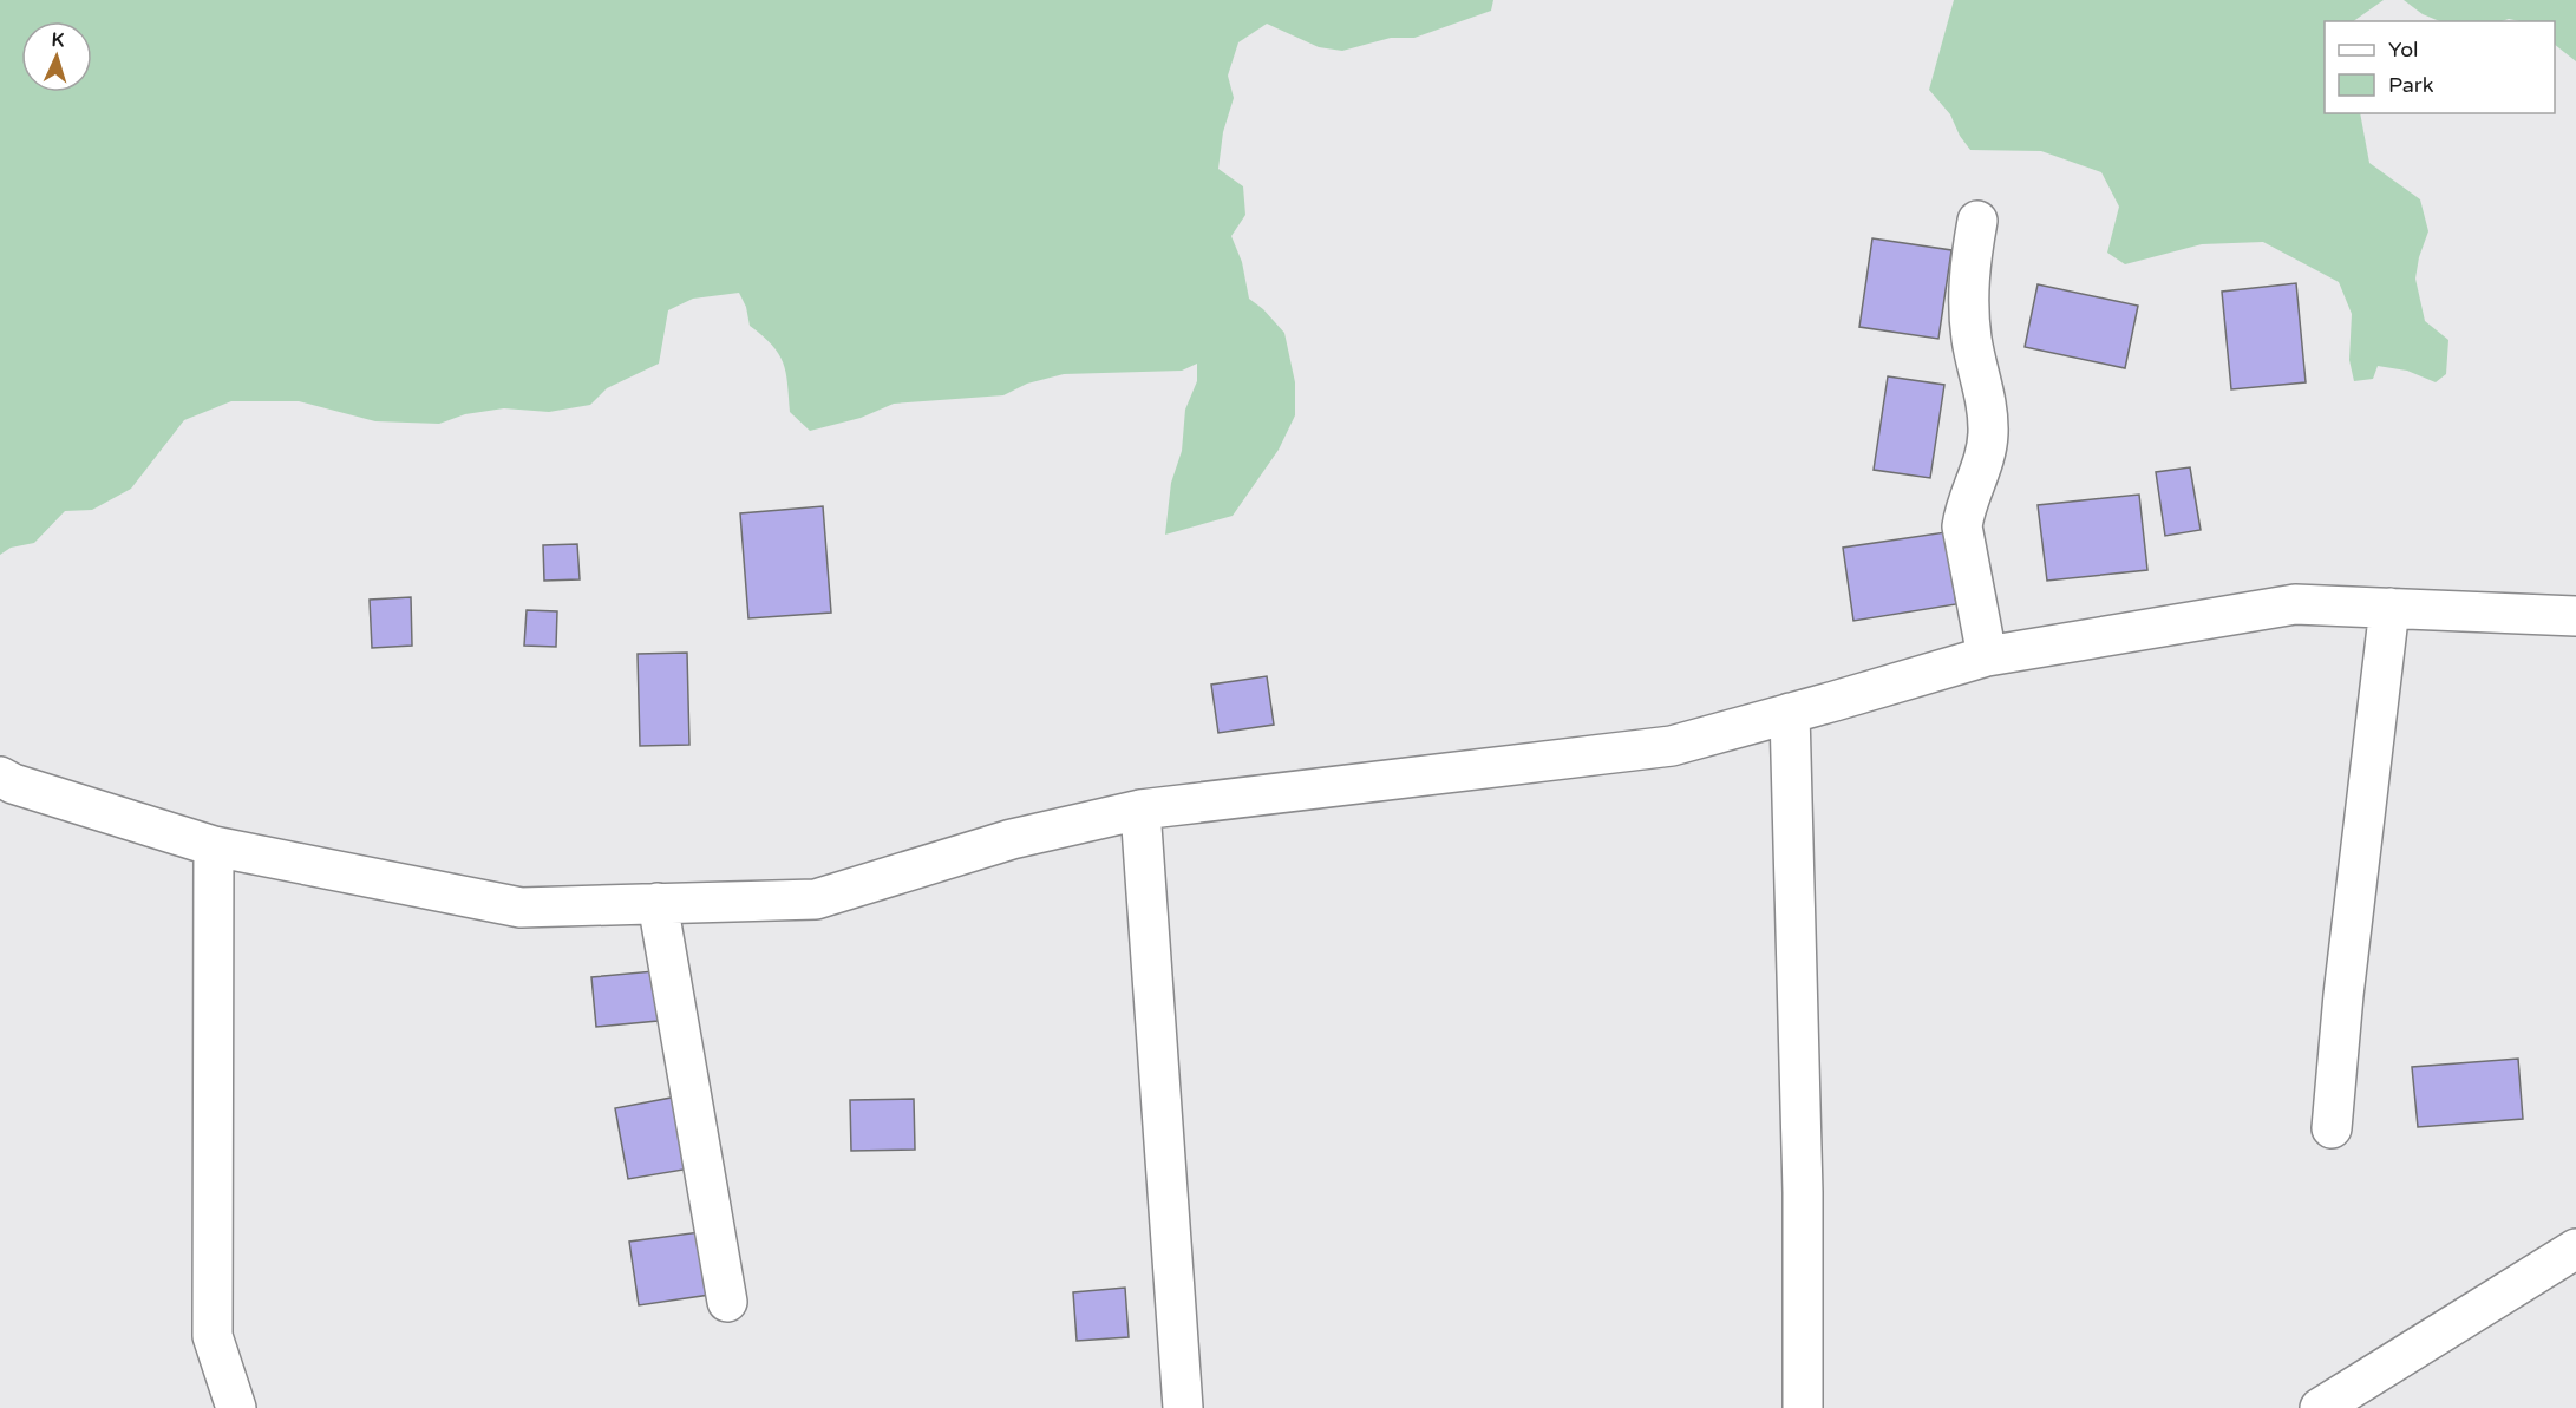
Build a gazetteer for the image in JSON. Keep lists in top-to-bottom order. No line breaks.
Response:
{"legend":["Yol","Park"],"north":"top"}
